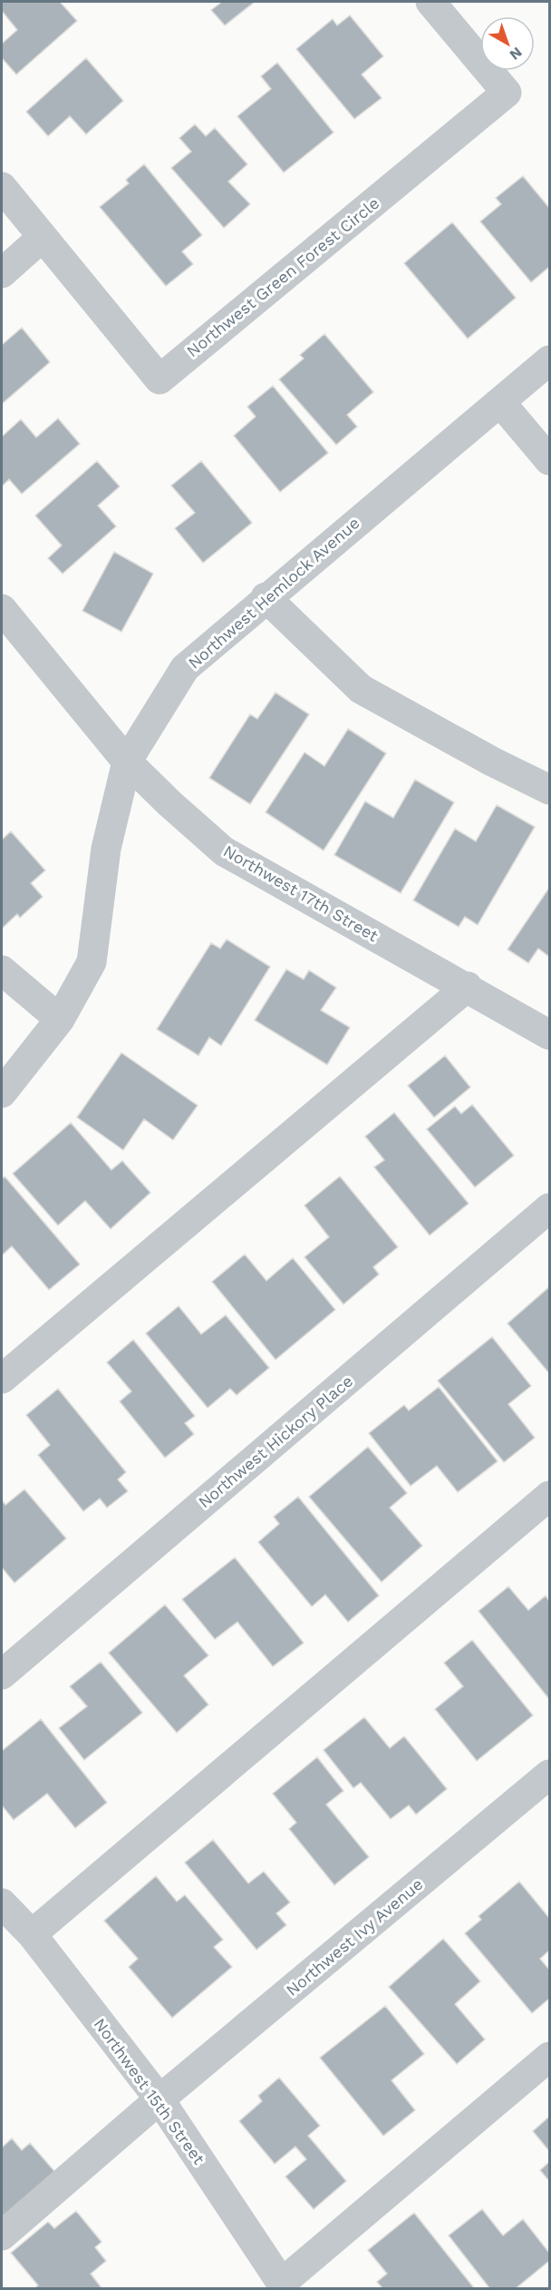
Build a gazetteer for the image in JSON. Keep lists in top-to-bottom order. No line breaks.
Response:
{"streets":{"street":["Northwest Green Forest Circle","Northwest Hemlock Avenue","Northwest 17th Street","Northwest Hickory Place","Northwest Ivy Avenue","Northwest 15th Street"]},"crossings":[["Northwest Hemlock Avenue","Northwest 17th Street"],["Northwest Ivy Avenue","Northwest 15th Street"]],"north":"bottom right"}
